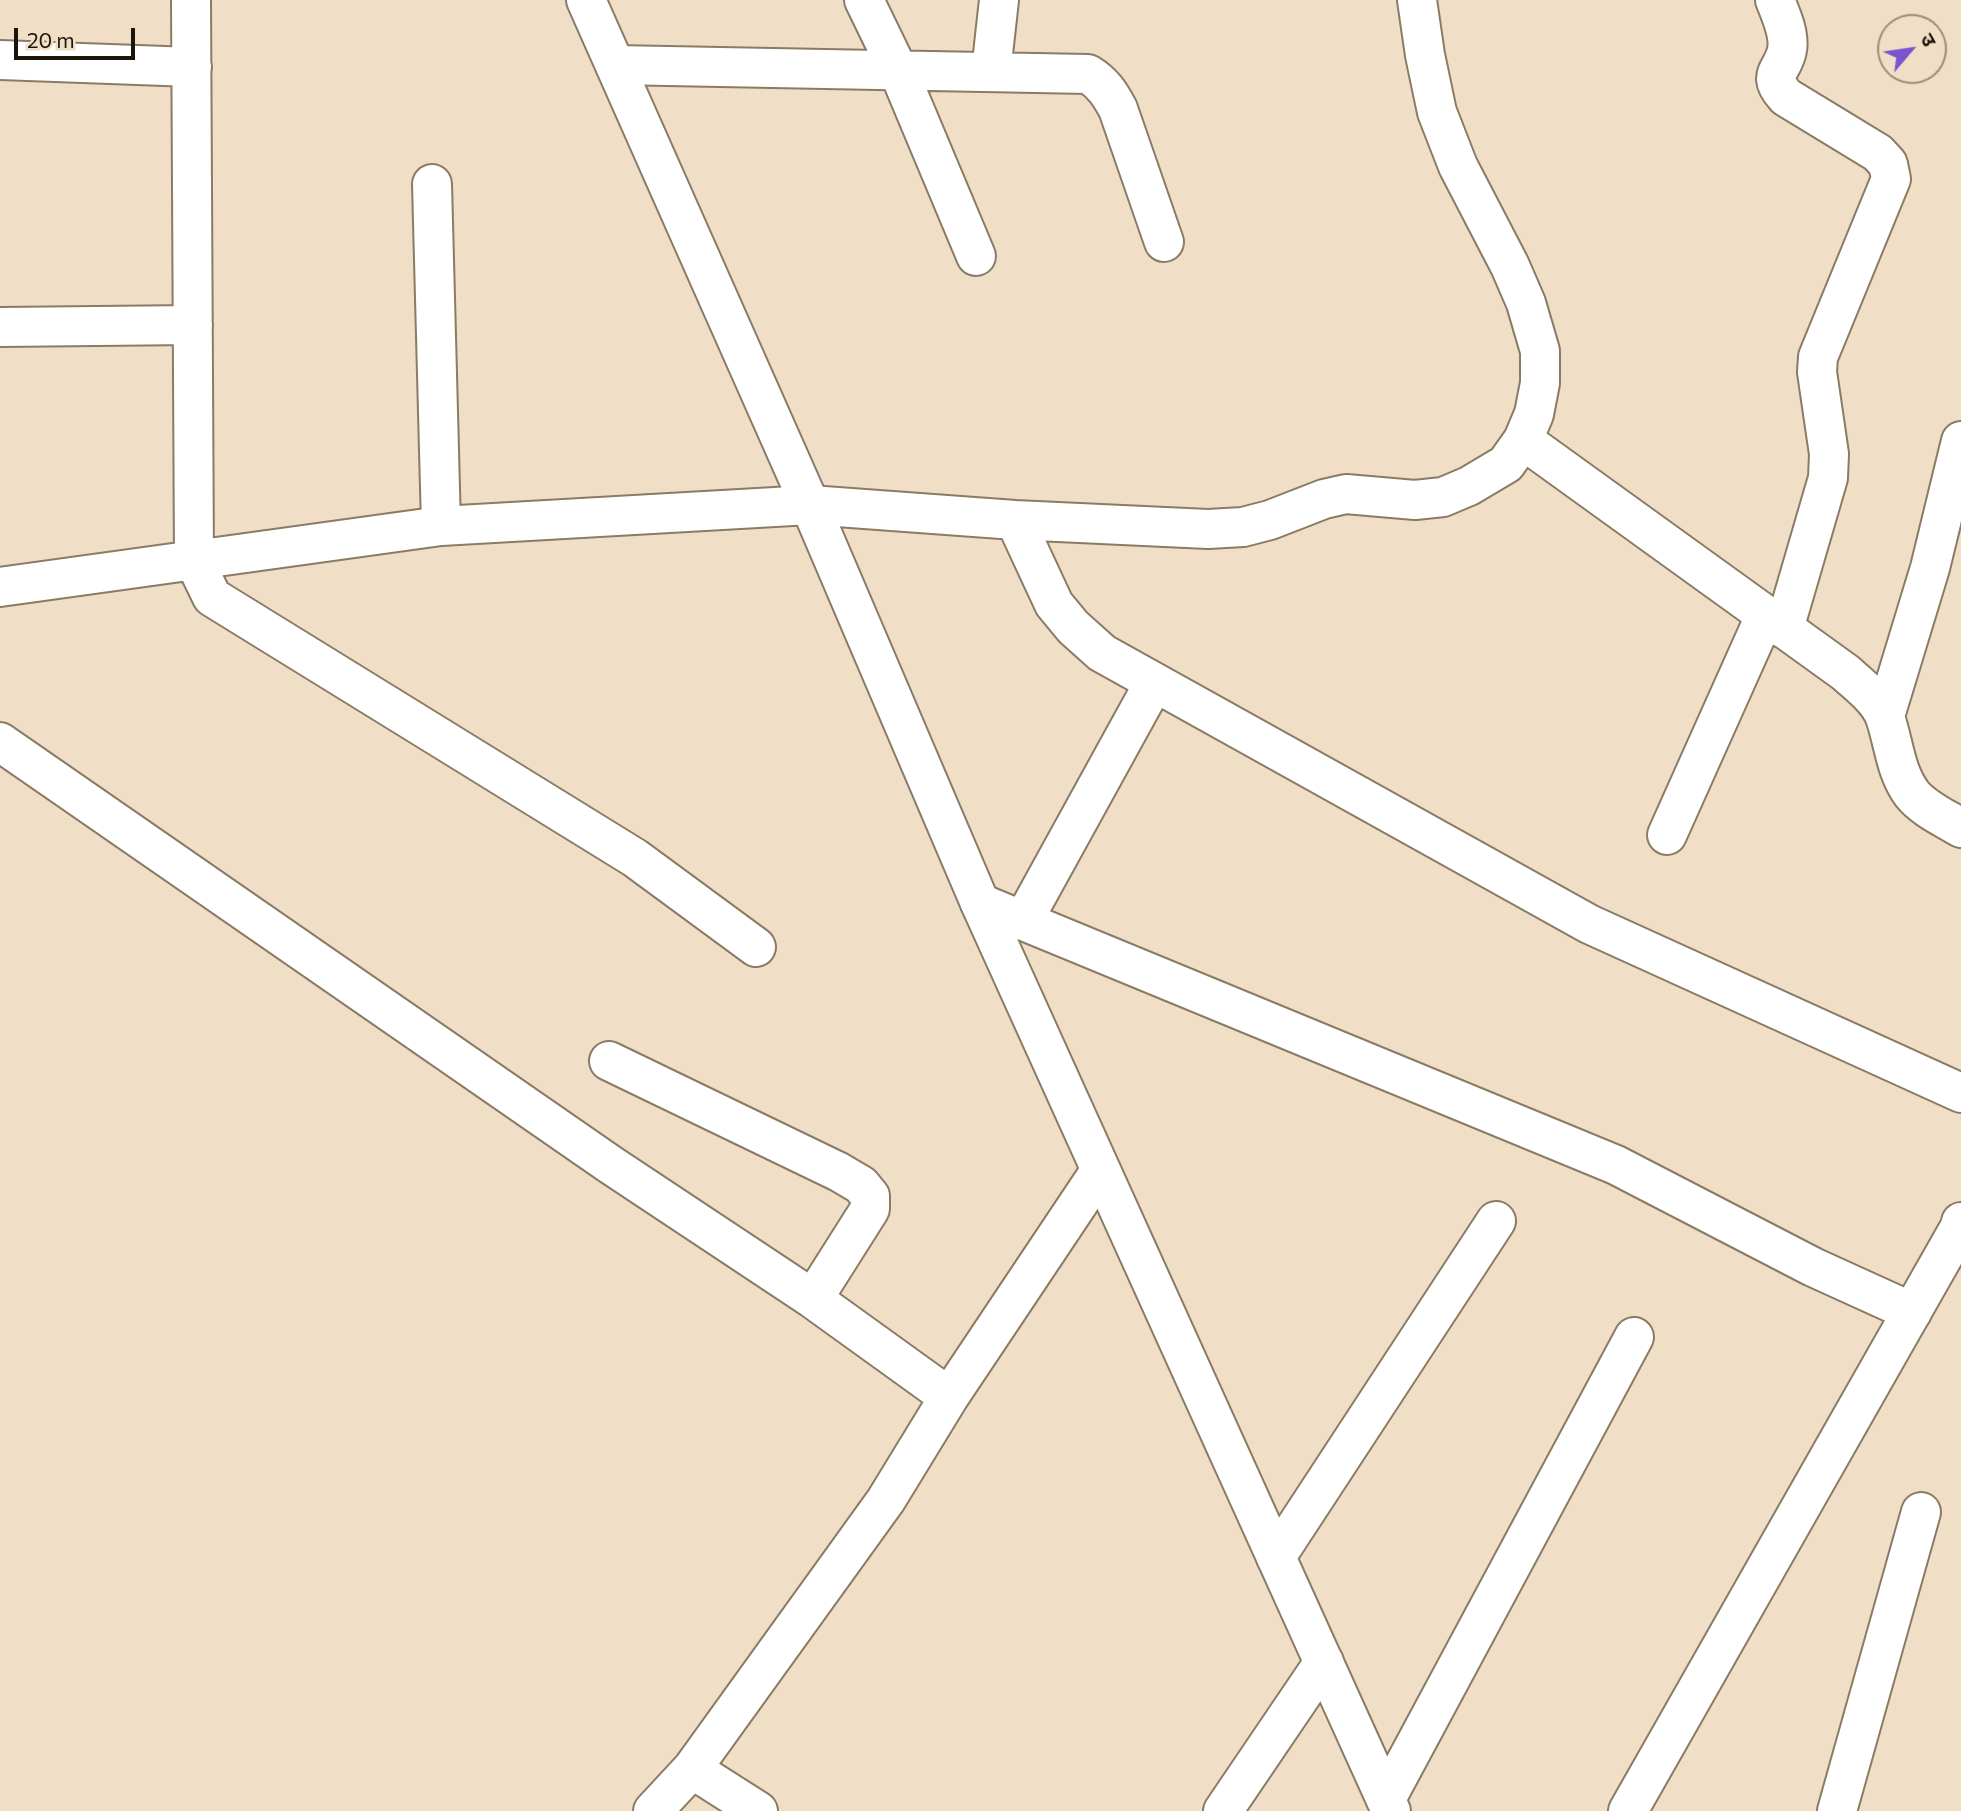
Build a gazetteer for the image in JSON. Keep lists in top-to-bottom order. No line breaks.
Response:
{"scale_bar":"20 m","north":"top right"}
